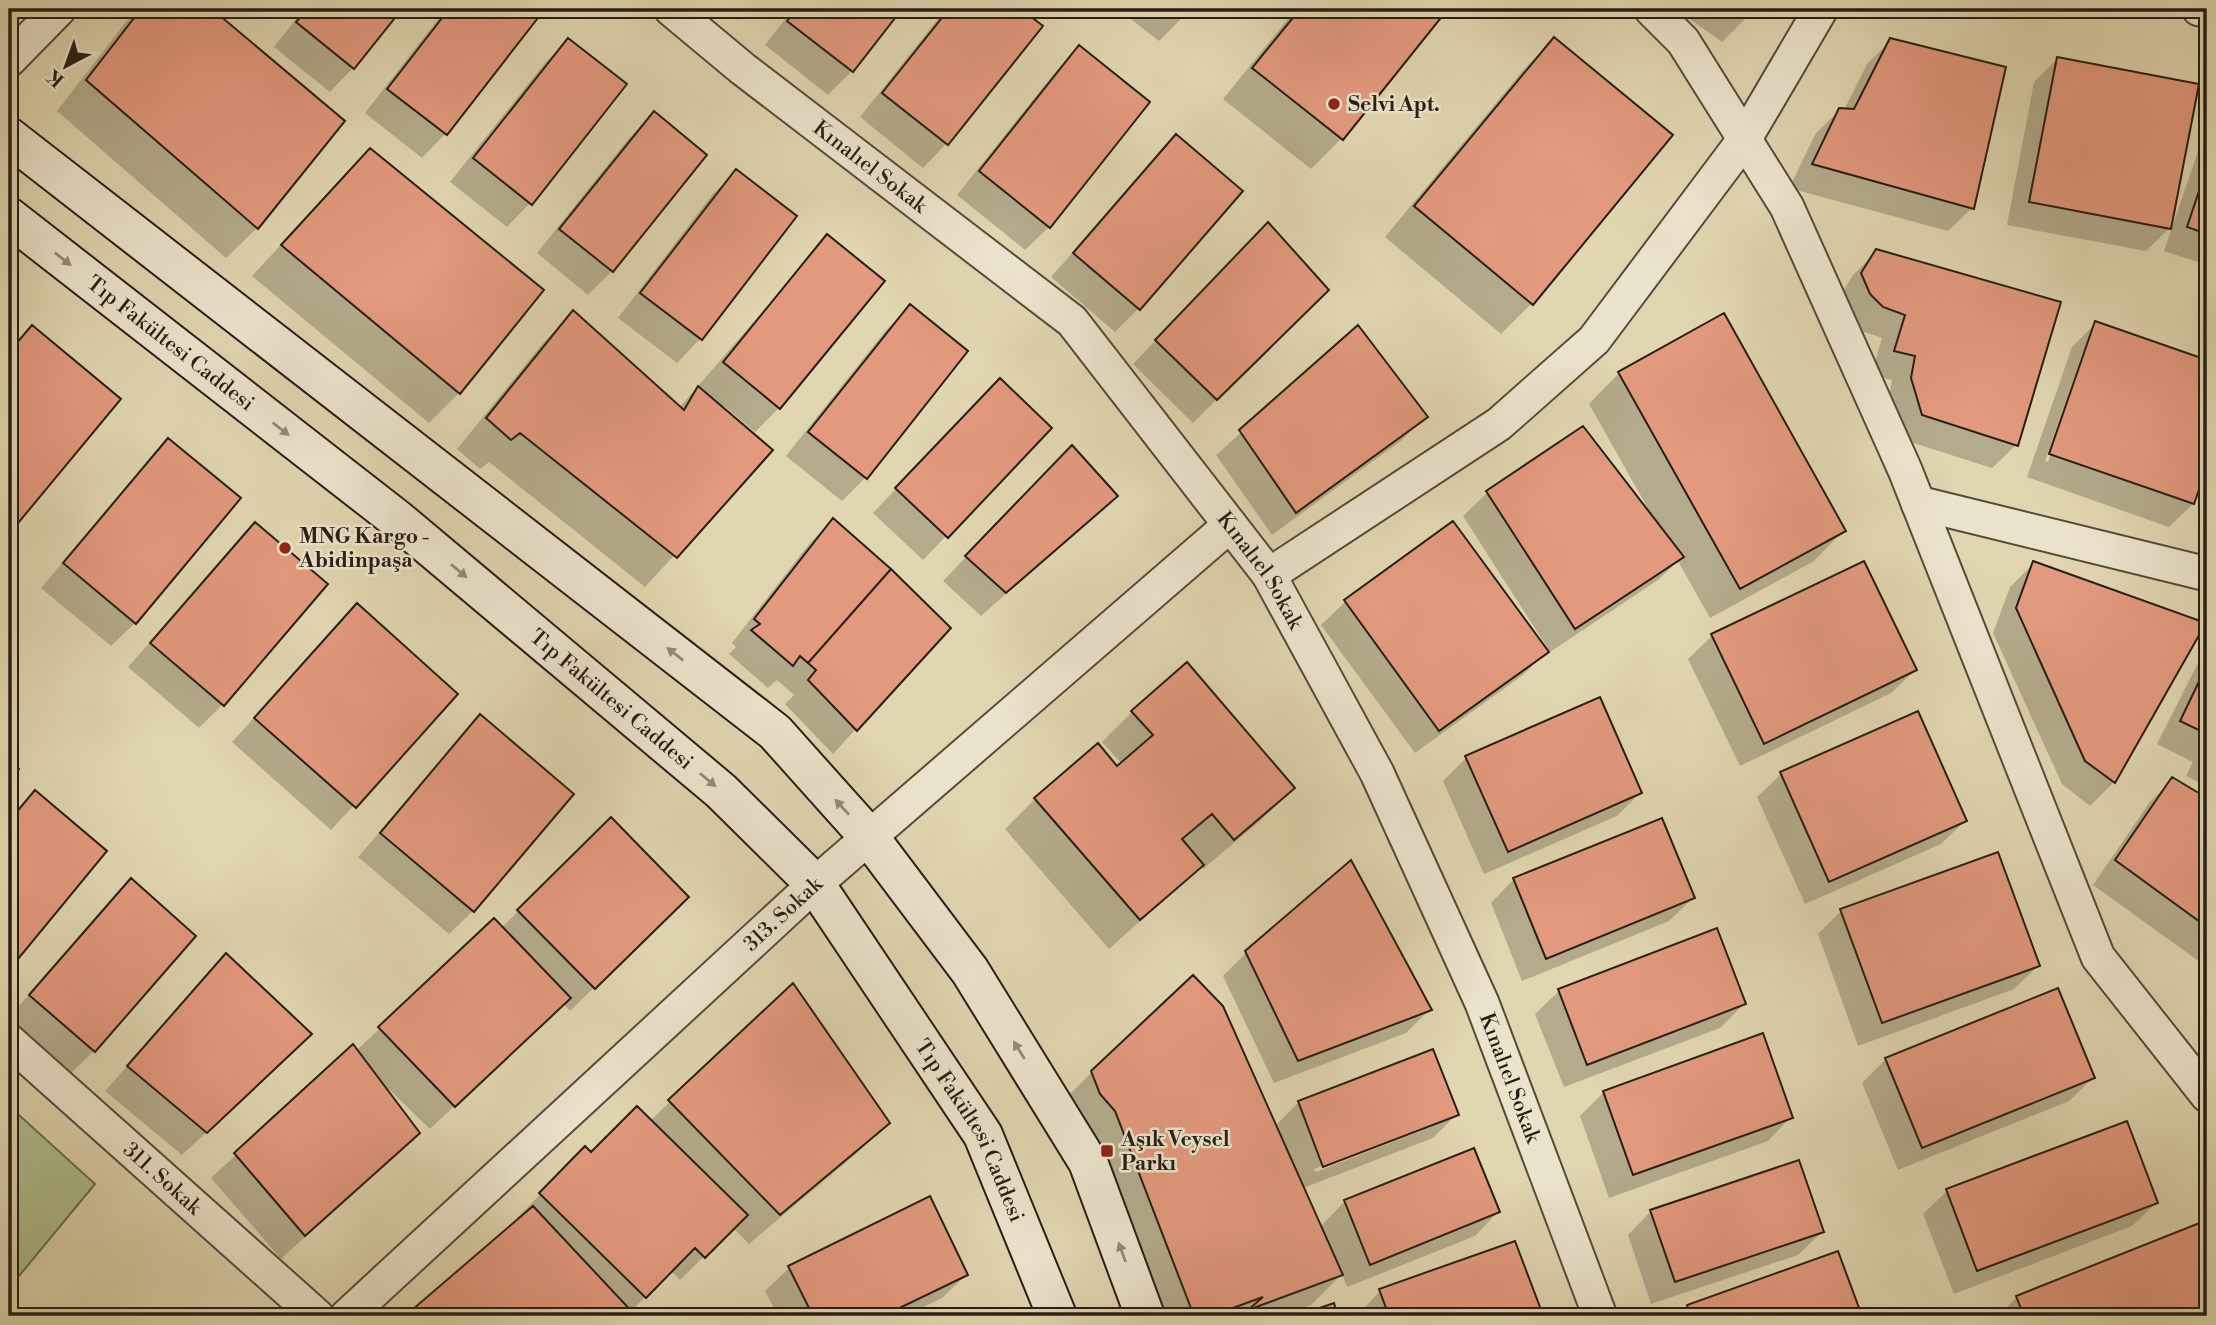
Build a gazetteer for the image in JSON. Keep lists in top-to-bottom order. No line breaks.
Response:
{"streets":{"main road":["Tıp Fakültesi Caddesi"],"street":["Kınalıel Sokak","313. Sokak","311. Sokak"]},"crossings":[["Kınalıel Sokak","313. Sokak"],["Tıp Fakültesi Caddesi","313. Sokak"]],"places":{"other":["Selvi Apt.","MNG Kargo - Abidinpaşa"],"transit":["Aşık Veysel Parkı"]},"north":"bottom left"}
